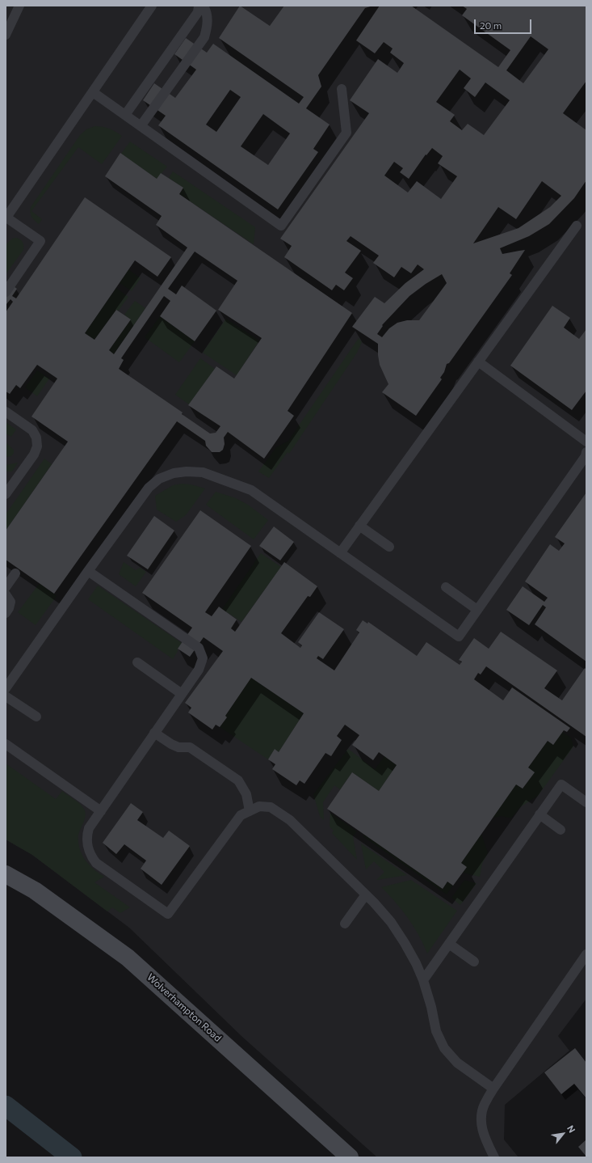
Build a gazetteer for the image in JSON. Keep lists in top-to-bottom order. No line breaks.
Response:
{"streets":{"street":["Wolverhampton Road"]},"scale_bar":"20 m","north":"top right"}
